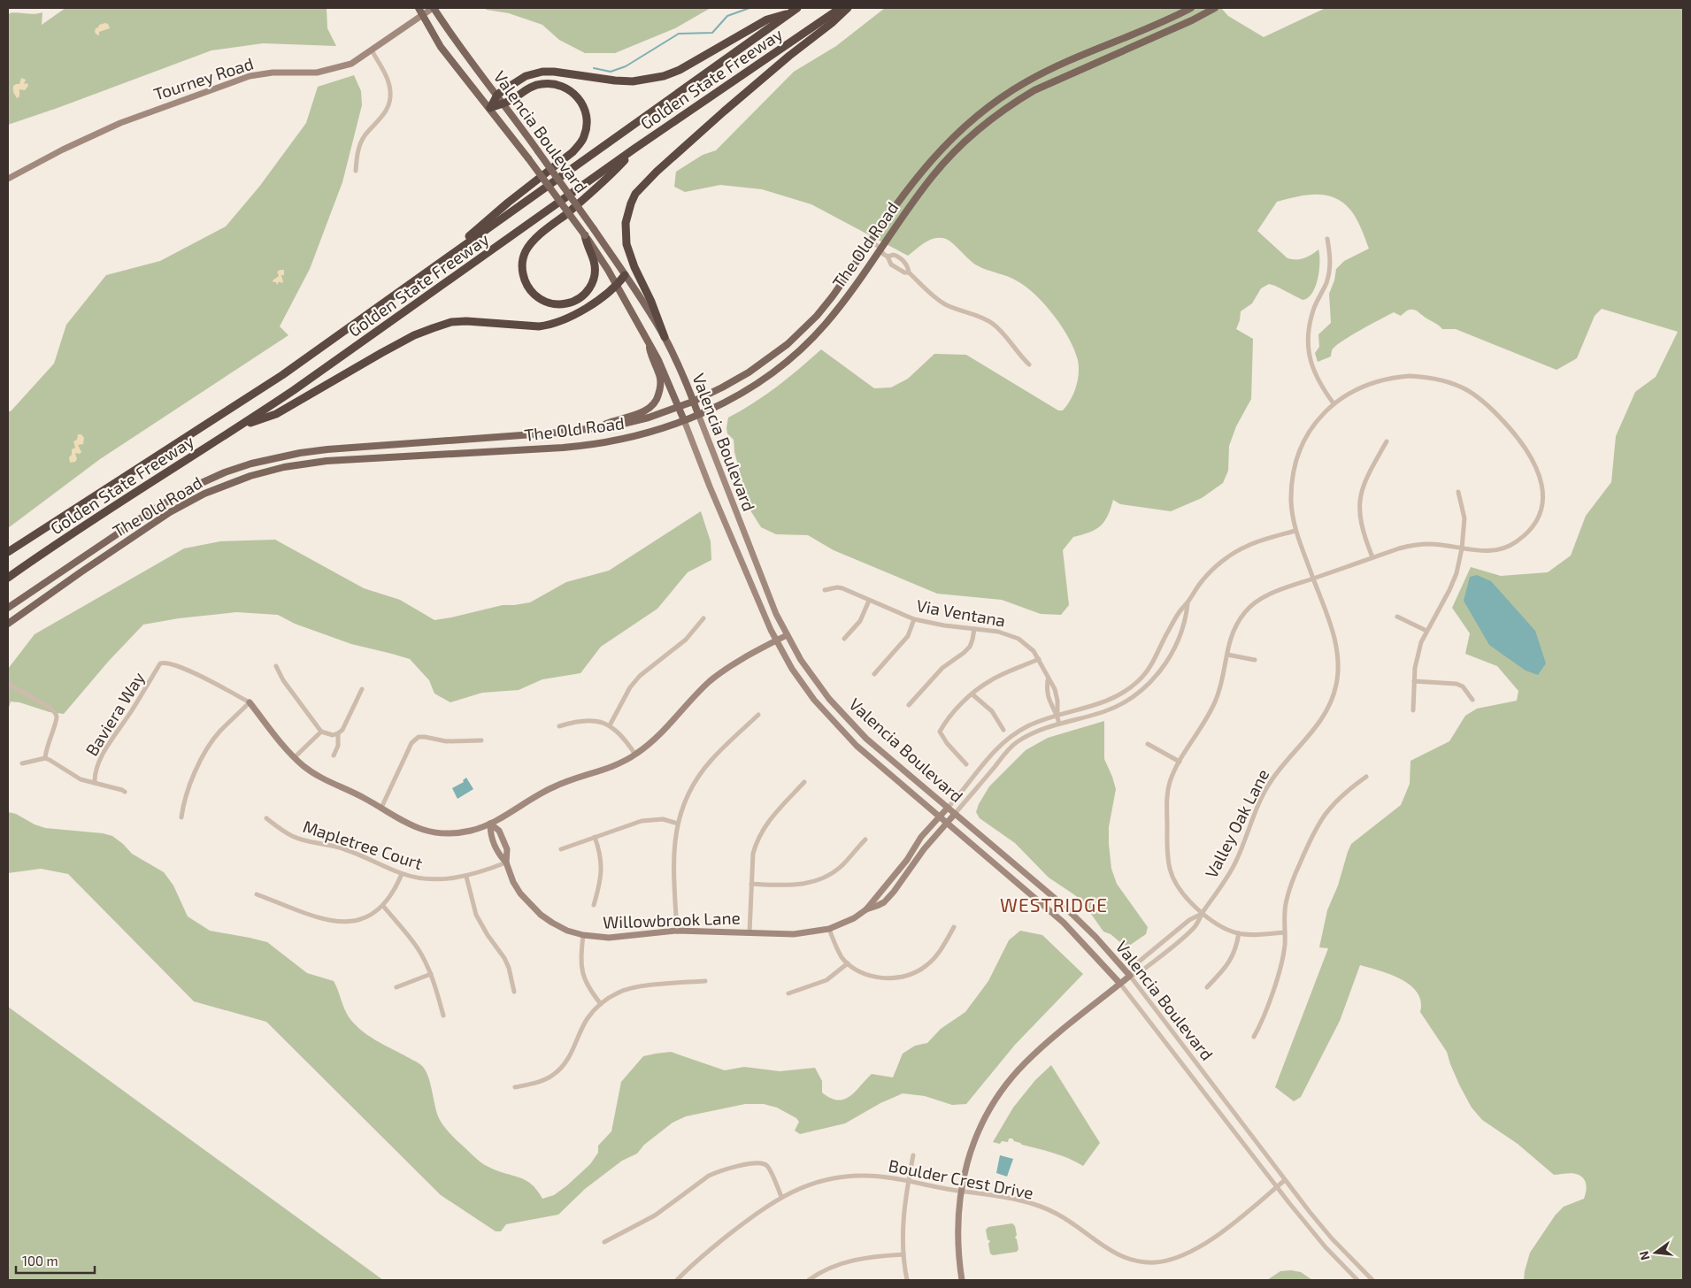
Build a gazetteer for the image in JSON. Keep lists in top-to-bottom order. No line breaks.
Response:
{"streets":{"highway":["Golden State Freeway"],"main road":["Valencia Boulevard","The Old Road"],"street":["Tourney Road","Via Ventana","Baviera Way","Valley Oak Lane","Mapletree Court","Willowbrook Lane","Boulder Crest Drive"]},"crossings":[["Tourney Road","Valencia Boulevard"],["Valencia Boulevard","The Old Road"],["Valencia Boulevard","Valley Oak Lane"],["Valencia Boulevard","Willowbrook Lane"],["Valencia Boulevard","Boulder Crest Drive"],["Mapletree Court","Willowbrook Lane"]],"districts":["WESTRIDGE"],"scale_bar":"100 m","north":"left"}
